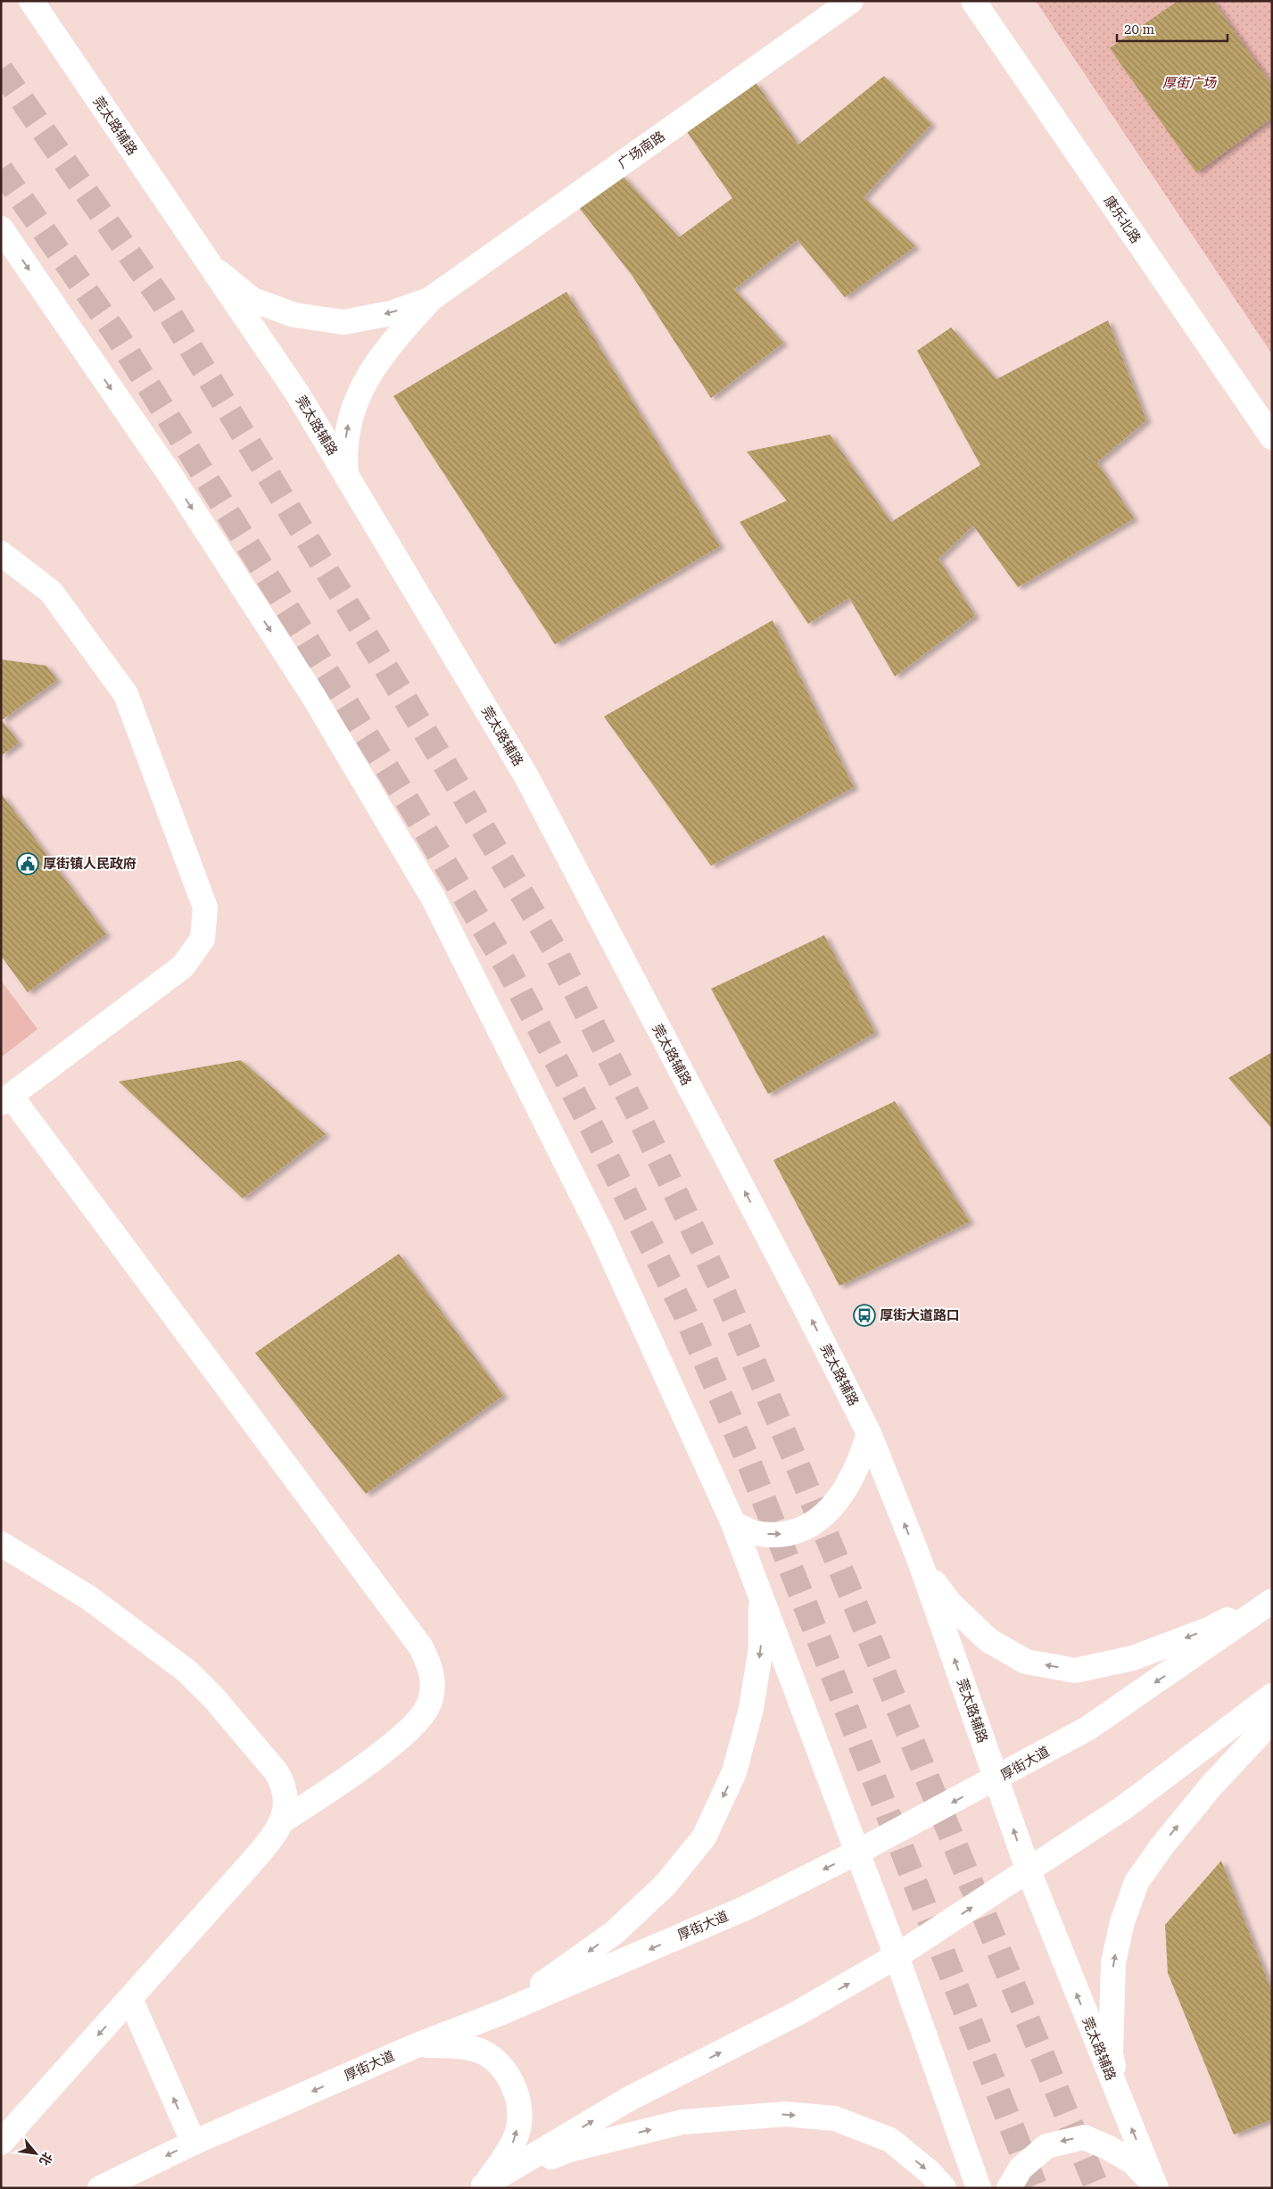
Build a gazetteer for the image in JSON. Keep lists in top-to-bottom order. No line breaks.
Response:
{"streets":{"main road":["莞太路辅路","广场南路","康乐北路","厚街大道"]},"crossings":[["莞太路辅路","厚街大道"]],"parks":["厚街广场"],"places":{"public building":["厚街镇人民政府"],"bus stop":["厚街大道路口"]},"scale_bar":"20 m","north":"bottom right"}
